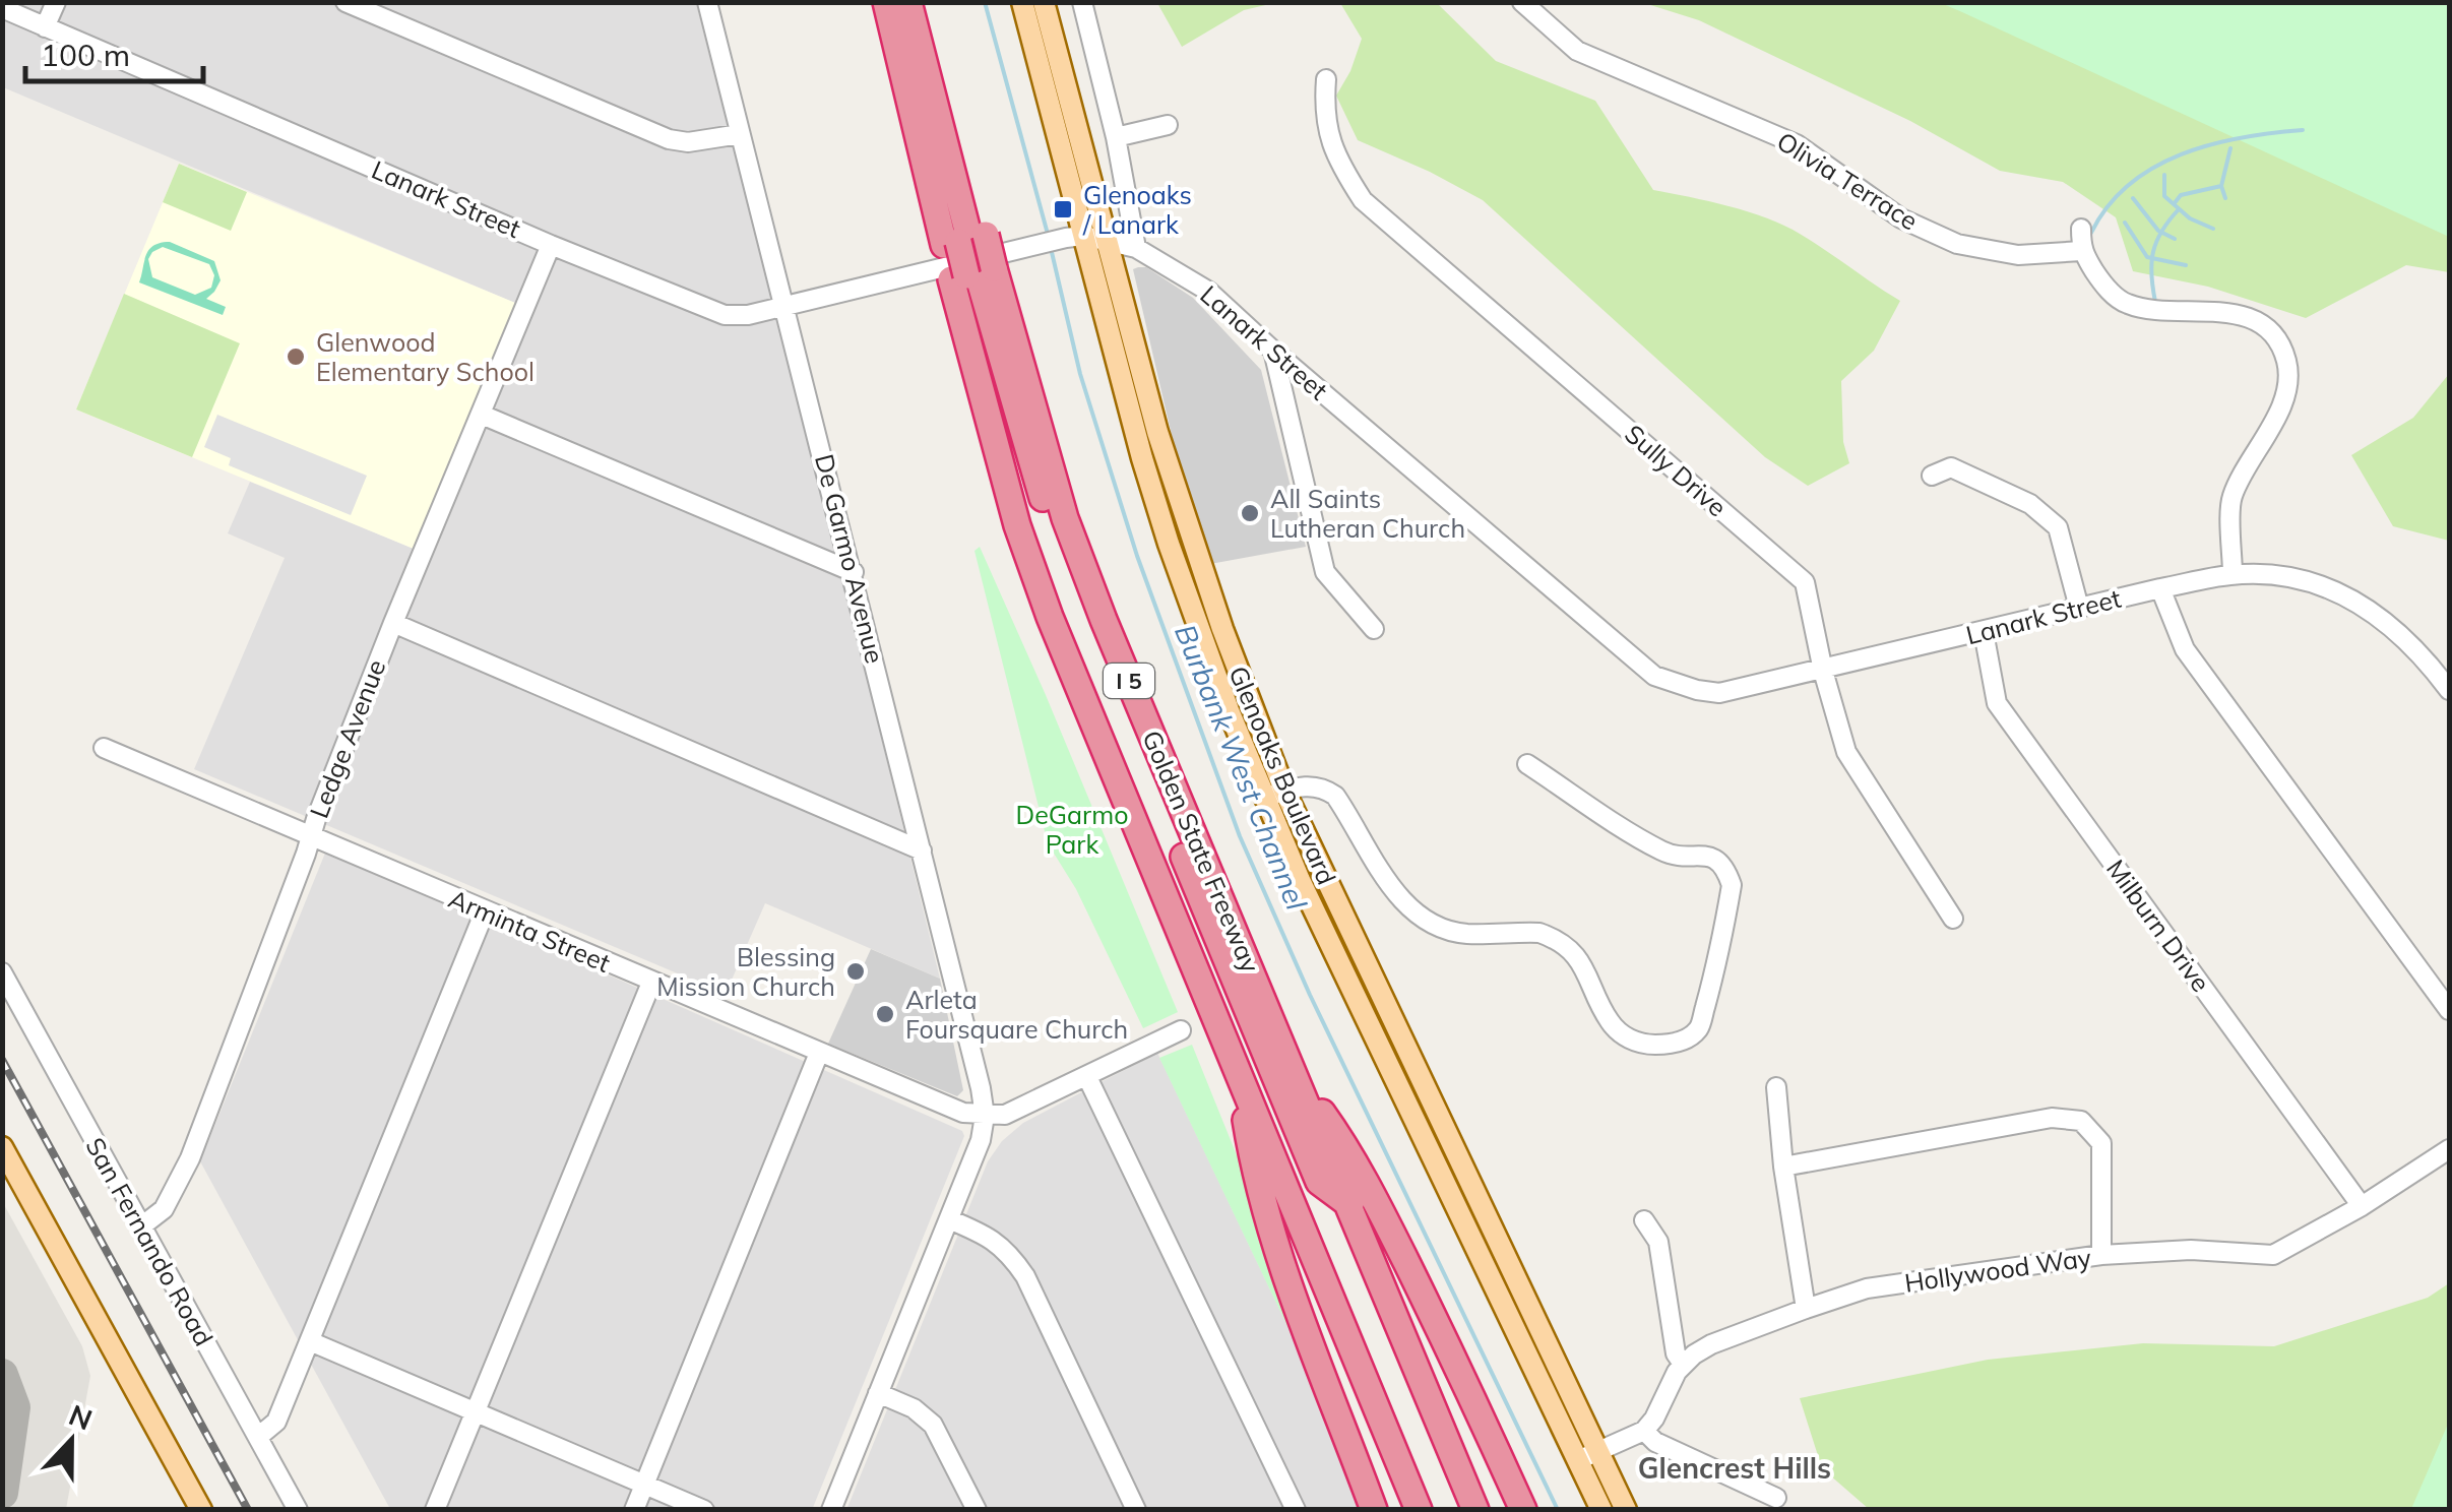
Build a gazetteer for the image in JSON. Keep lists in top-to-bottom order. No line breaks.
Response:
{"streets":{"highway":["I 5","Golden State Freeway"],"main road":["Glenoaks Boulevard"],"street":["Olivia Terrace","Lanark Street","Sully Drive","De Garmo Avenue","Ledge Avenue","Milburn Drive","Arminta Street","San Fernando Road","Hollywood Way"]},"crossings":[["Lanark Street","Sully Drive"],["Lanark Street","De Garmo Avenue"],["Lanark Street","Ledge Avenue"],["Lanark Street","Glenoaks Boulevard"],["Lanark Street","Milburn Drive"],["De Garmo Avenue","Arminta Street"],["Ledge Avenue","Arminta Street"],["Ledge Avenue","San Fernando Road"],["Milburn Drive","Hollywood Way"]],"districts":["Glencrest Hills"],"water":["Burbank West Channel"],"parks":["DeGarmo Park"],"places":{"transit":["Glenoaks / Lanark"],"other":["Glenwood Elementary School","All Saints Lutheran Church","Blessing Mission Church","Arleta Foursquare Church"]},"scale_bar":"100 m","north":"top"}
